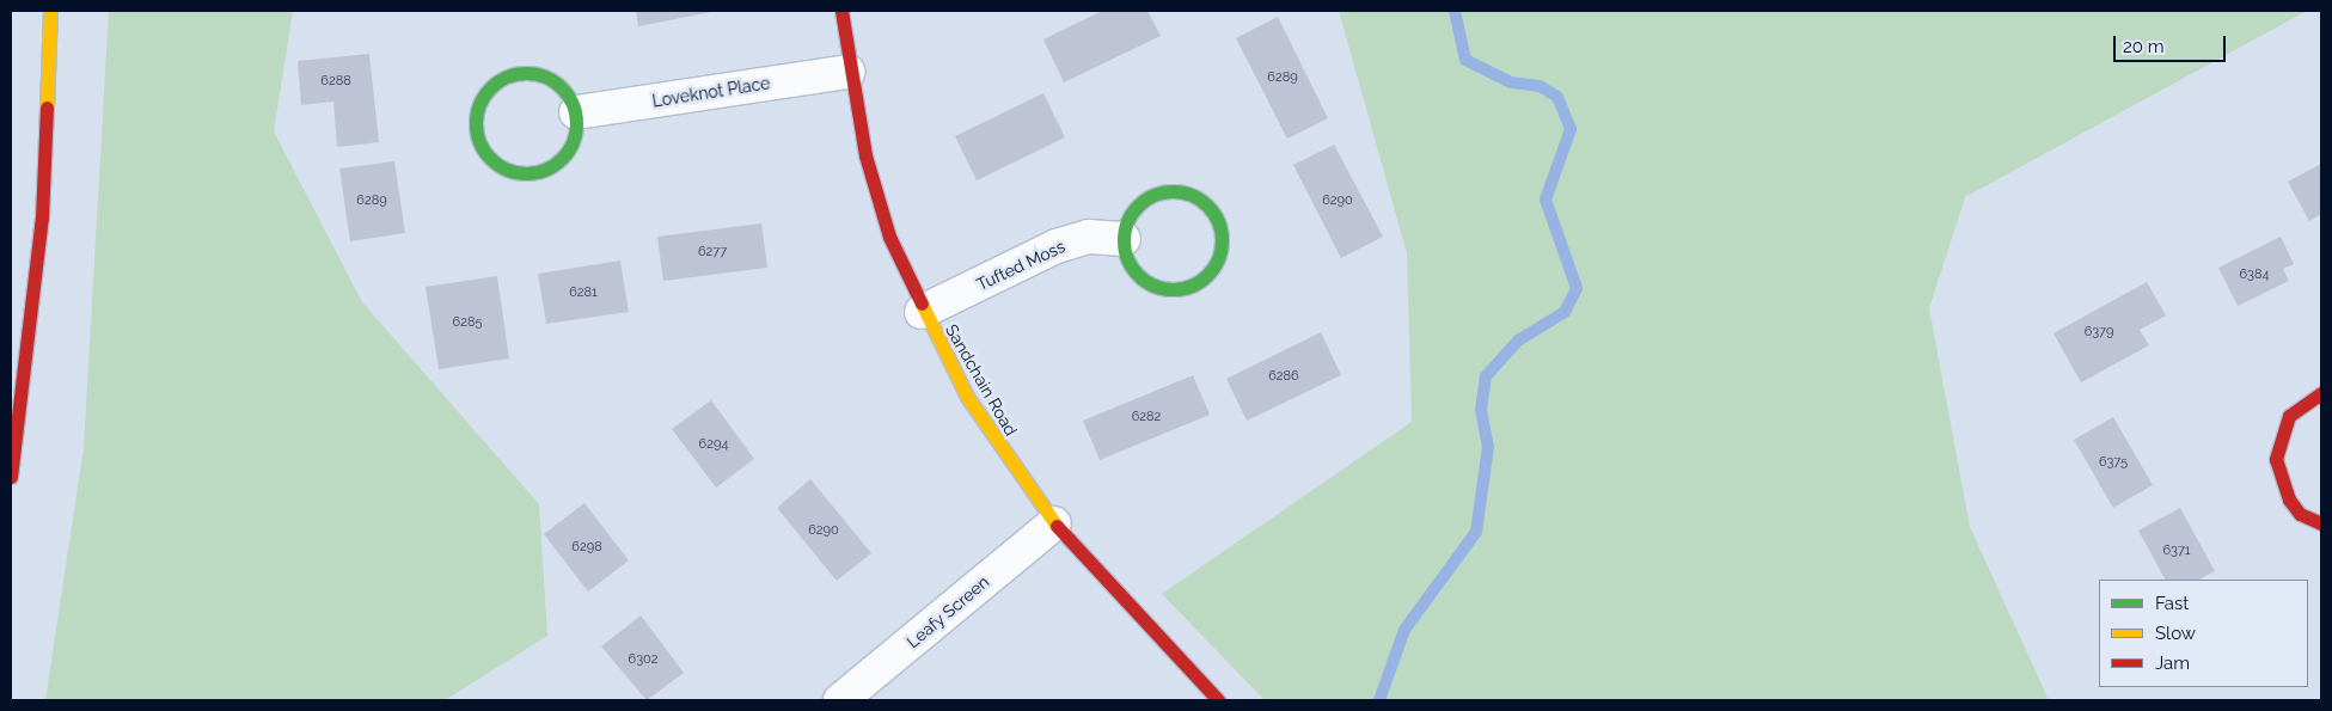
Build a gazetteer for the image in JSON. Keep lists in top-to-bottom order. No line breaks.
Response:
{"streets":{"street":["Loveknot Place","Tufted Moss","Sandchain Road","Leafy Screen"]},"crossings":[["Loveknot Place","Sandchain Road"],["Tufted Moss","Sandchain Road"],["Sandchain Road","Leafy Screen"]],"house_numbers":["6289","6288","6289","6290","6277","6384","6281","6285","6379","6286","6282","6294","6375","6290","6298","6371","6302"],"legend":["Fast","Slow","Jam"],"scale_bar":"20 m"}
